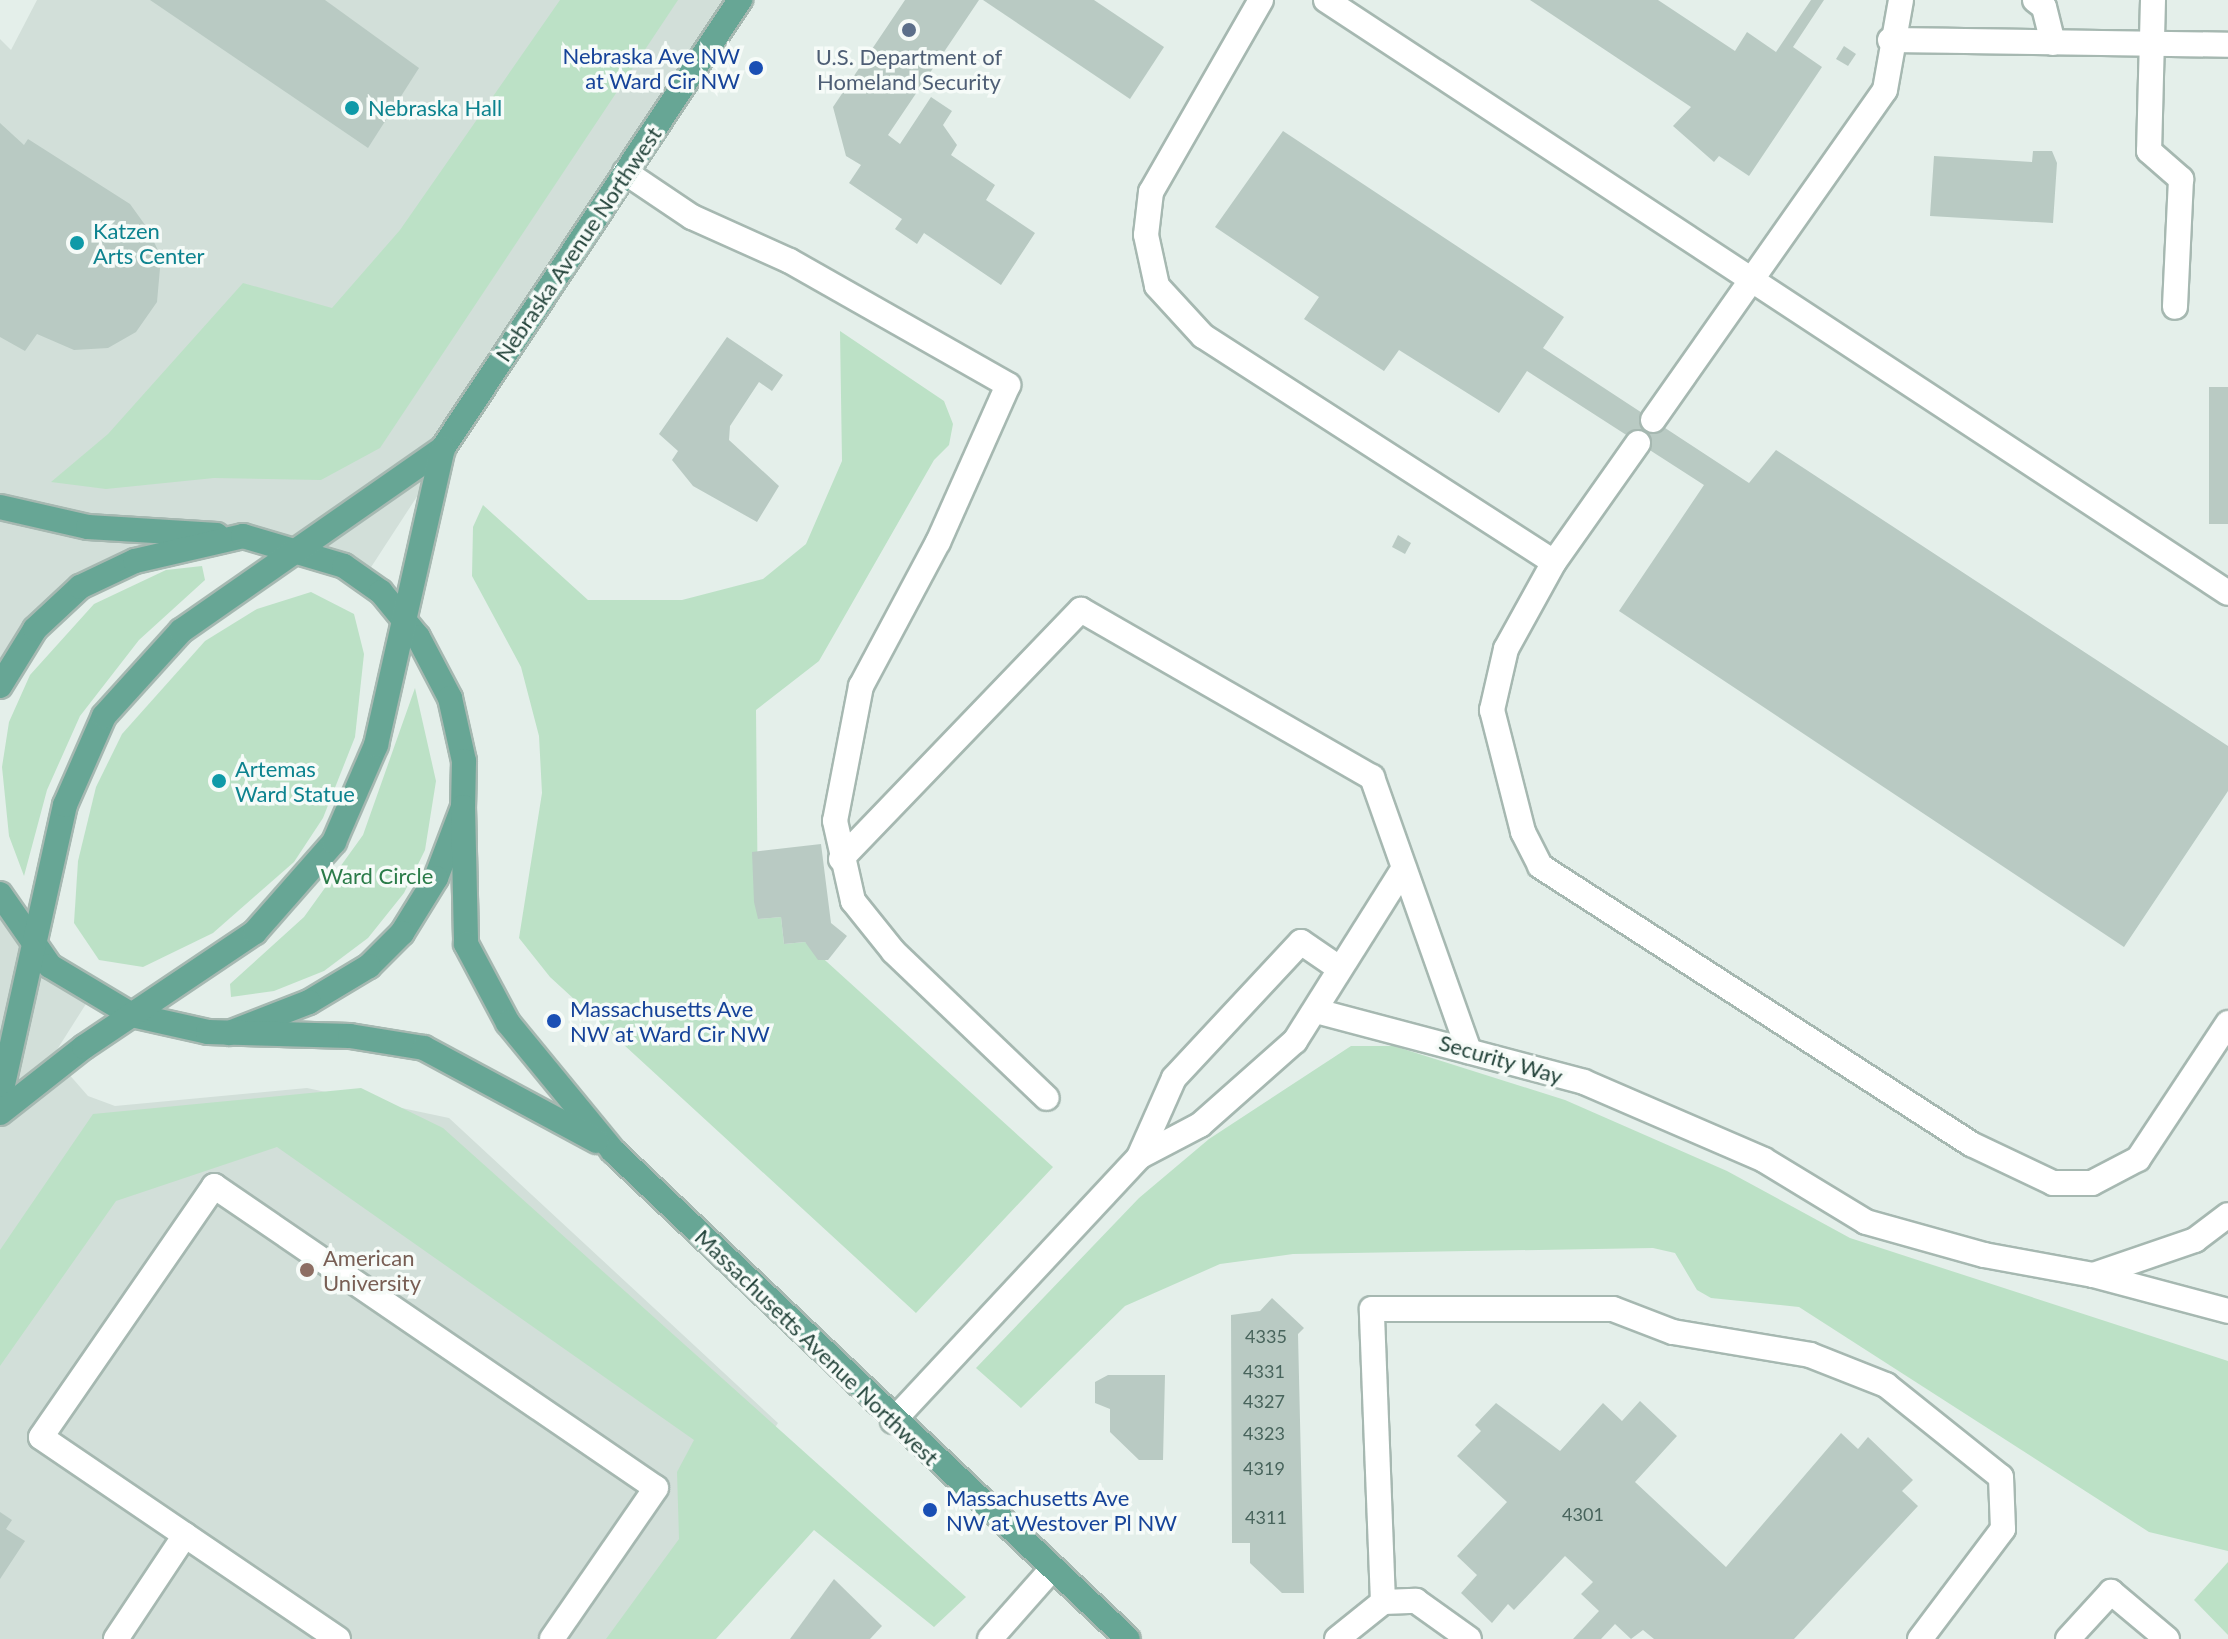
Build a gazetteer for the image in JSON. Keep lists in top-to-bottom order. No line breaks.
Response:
{"streets":{"main road":["Nebraska Avenue Northwest","Massachusetts Avenue Northwest"],"street":["Security Way"]},"crossings":[["Nebraska Avenue Northwest","Massachusetts Avenue Northwest"]],"parks":["Ward Circle"],"places":["U.S. Department of Homeland Security","Nebraska Ave NW at Ward Cir NW","Nebraska Hall","Katzen Arts Center","Artemas Ward Statue","Massachusetts Ave NW at Ward Cir NW","American University","Massachusetts Ave NW at Westover Pl NW"],"house_numbers":["4335","4331","4327","4323","4319","4301","4311"]}
